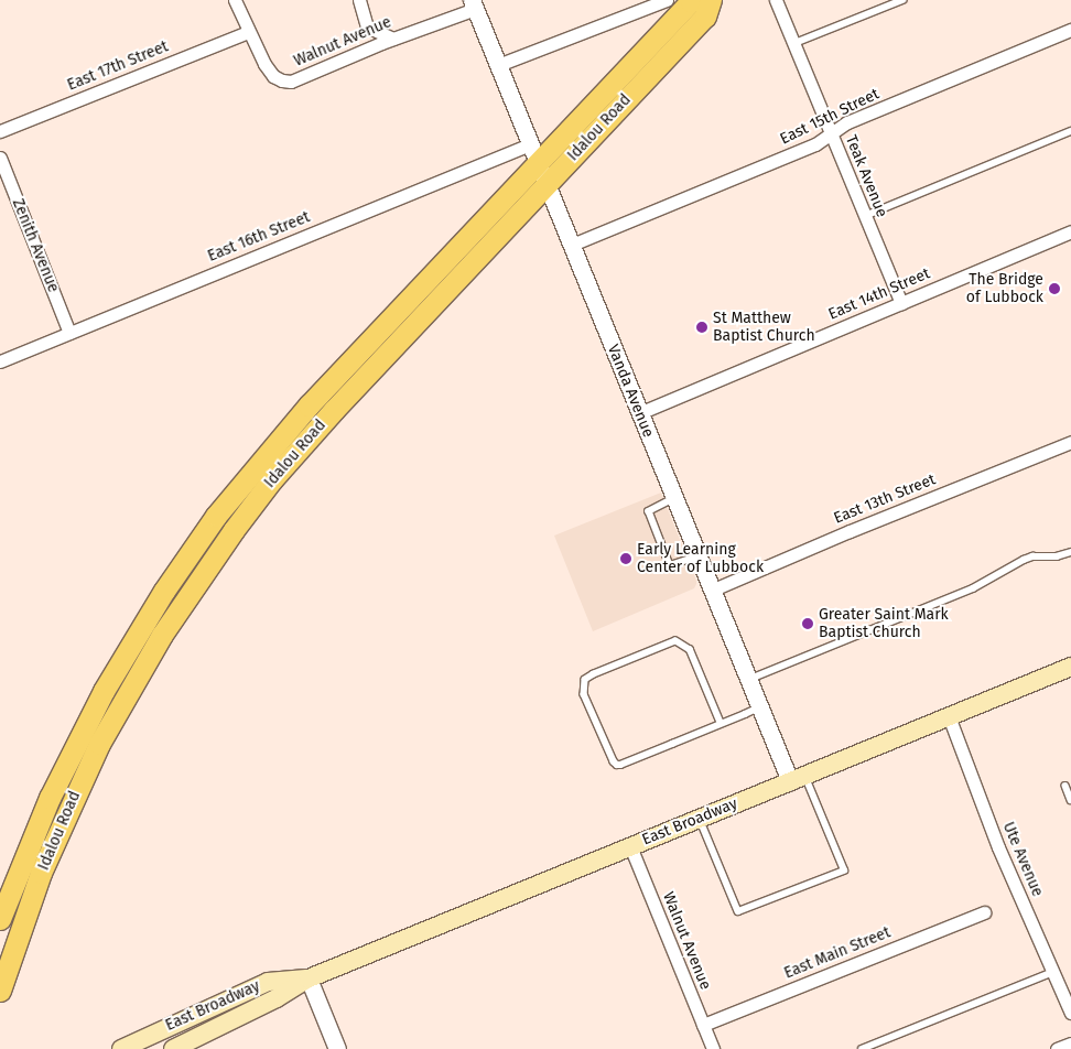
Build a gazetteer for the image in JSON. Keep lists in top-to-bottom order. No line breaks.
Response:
{"streets":{"main road":["Idalou Road","East Broadway"],"street":["Walnut Avenue","East 17th Street","East 15th Street","Teak Avenue","East 16th Street","Zenith Avenue","East 14th Street","Vanda Avenue","East 13th Street","Ute Avenue","East Main Street"]},"crossings":[["Walnut Avenue","East 17th Street"],["Walnut Avenue","Vanda Avenue"],["Walnut Avenue","East Broadway"],["Walnut Avenue","East Main Street"],["East 15th Street","Teak Avenue"],["East 15th Street","Vanda Avenue"],["Idalou Road","East 16th Street"],["Idalou Road","Vanda Avenue"],["Teak Avenue","East 14th Street"],["East 16th Street","Zenith Avenue"],["East 16th Street","Vanda Avenue"],["East 14th Street","Vanda Avenue"],["Vanda Avenue","East 13th Street"],["Vanda Avenue","East Broadway"],["East Broadway","Ute Avenue"]],"places":["The Bridge of Lubbock","St Matthew Baptist Church","Early Learning Center of Lubbock","Greater Saint Mark Baptist Church"]}
